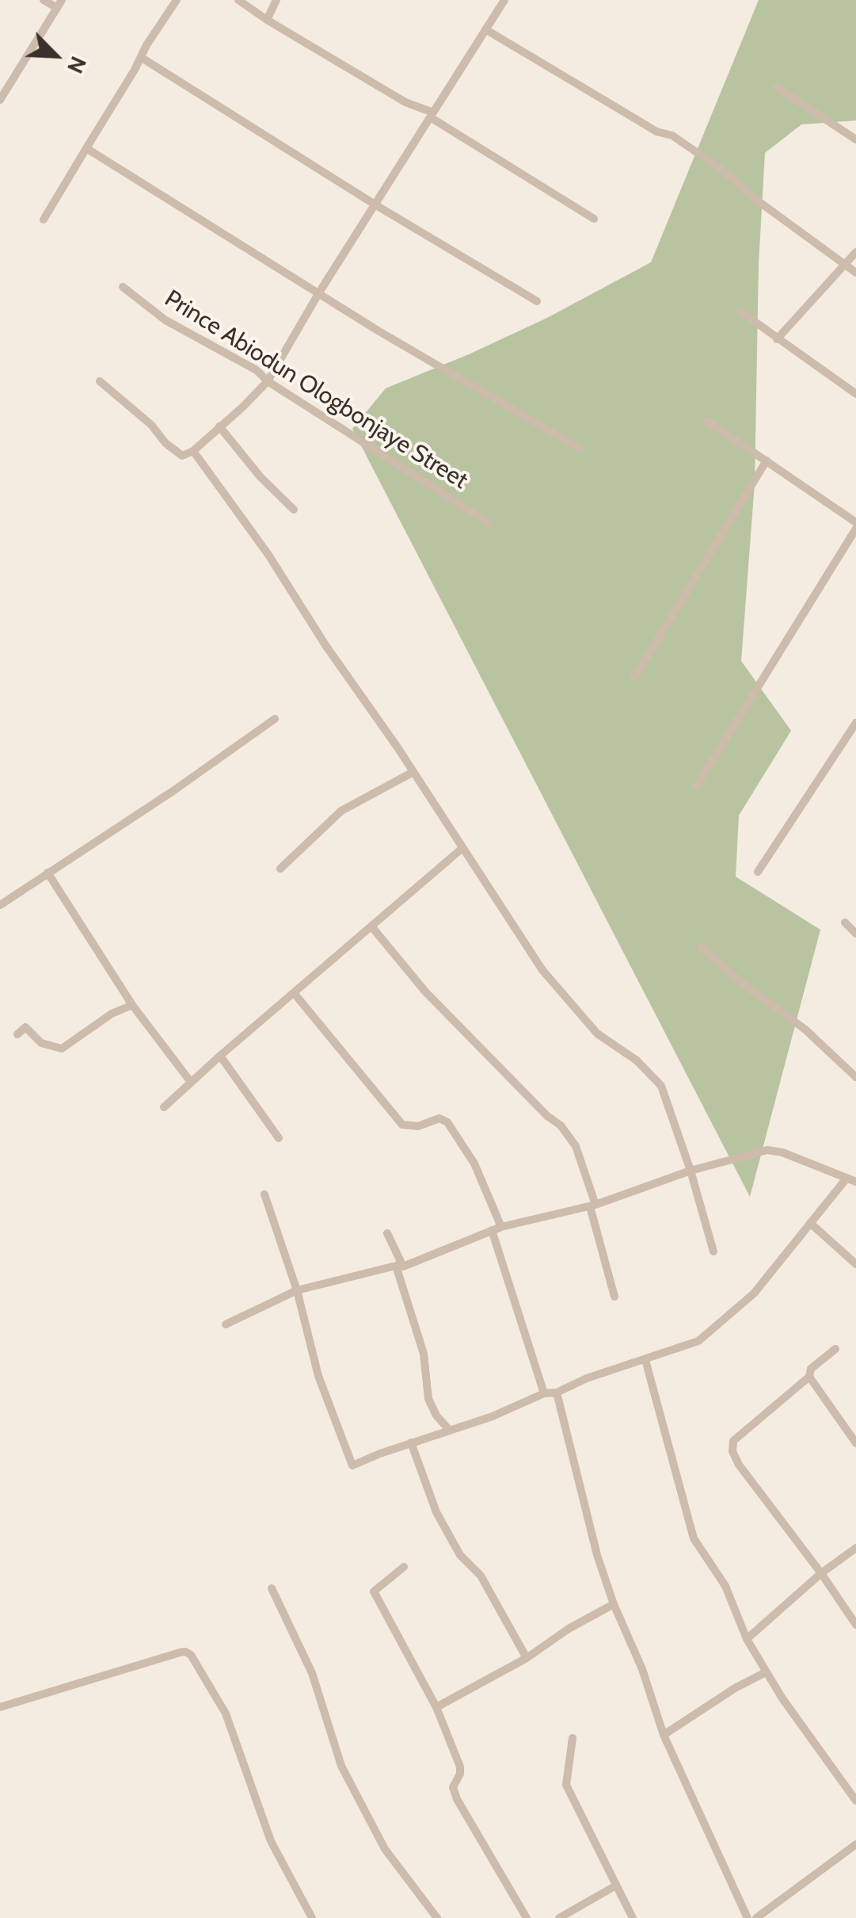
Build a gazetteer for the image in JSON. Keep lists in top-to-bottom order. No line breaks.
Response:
{"streets":{"street":["Prince Abiodun Ologbonjaye Street"]},"north":"bottom right"}
